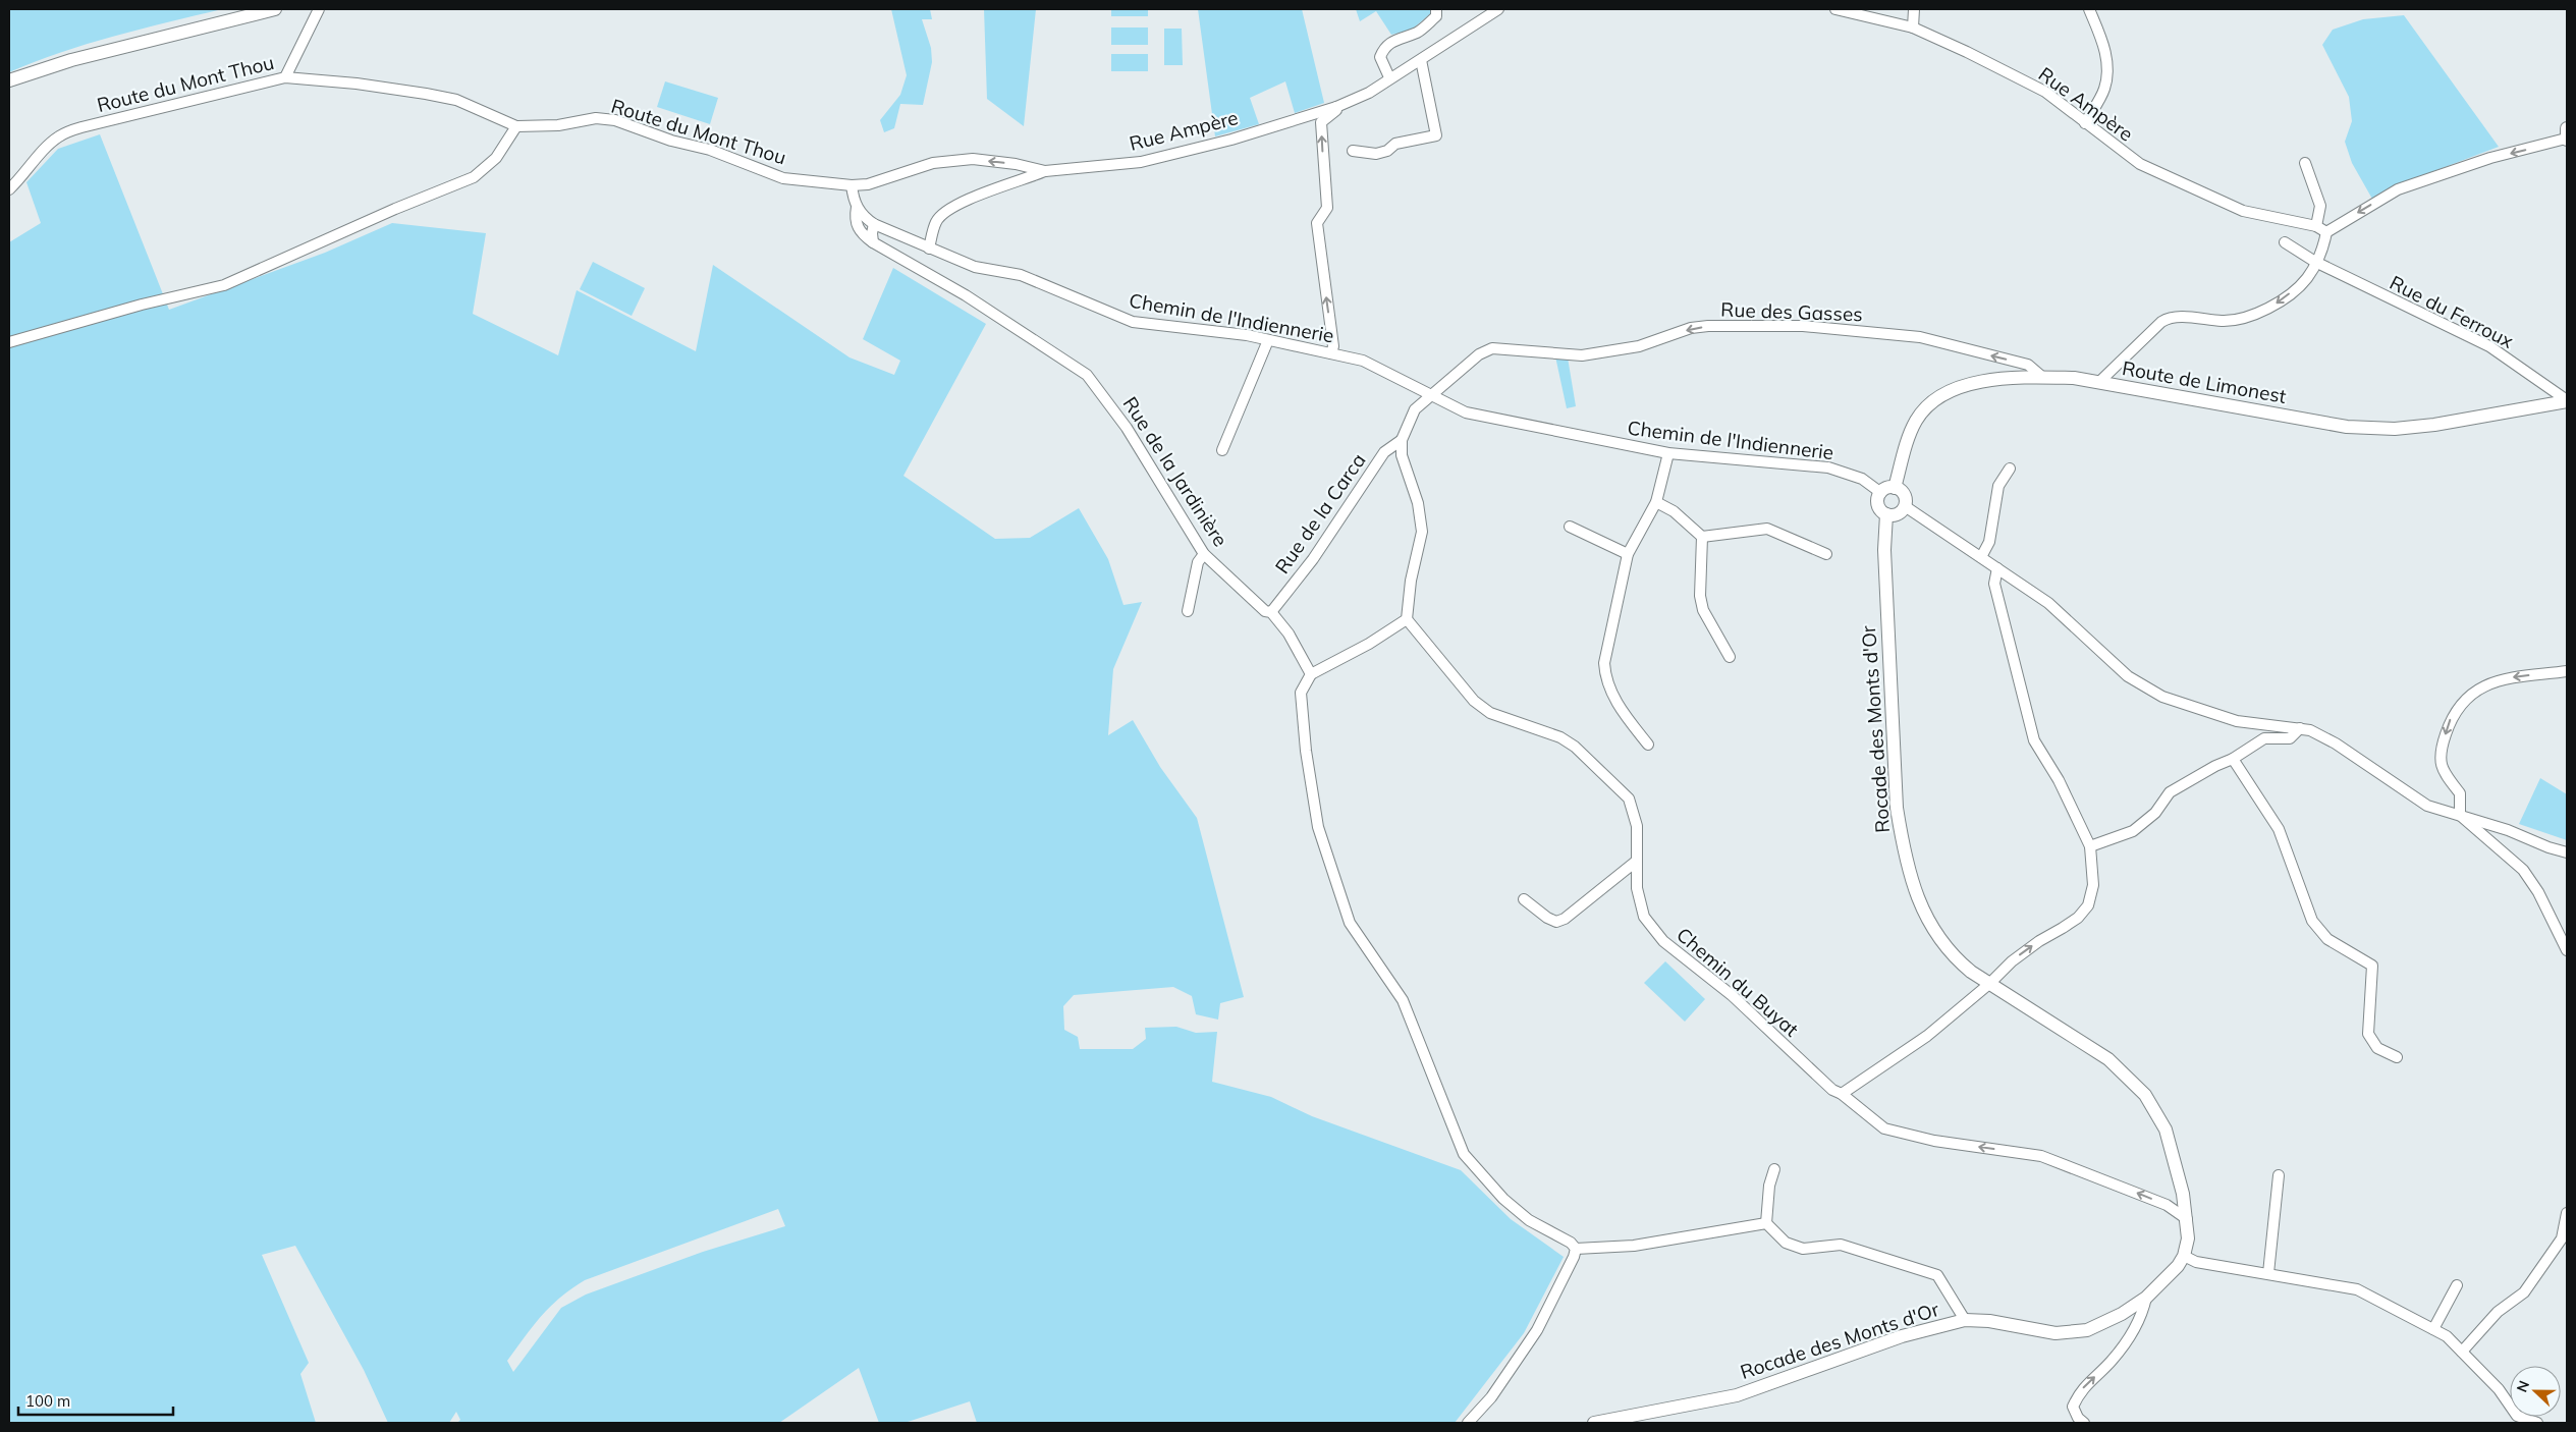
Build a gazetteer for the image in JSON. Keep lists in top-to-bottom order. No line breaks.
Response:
{"streets":{"street":["Route du Mont Thou","Rue Ampère","Rue des Gasses","Rue du Ferroux","Chemin de l'Indiennerie","Route de Limonest","Rue de la Jardinière","Rue de la Carca","Rocade des Monts d'Or","Chemin du Buyat"]},"crossings":[["Route du Mont Thou","Rue Ampère"],["Rue des Gasses","Chemin de l'Indiennerie"],["Rue des Gasses","Route de Limonest"],["Rue du Ferroux","Route de Limonest"],["Chemin de l'Indiennerie","Route de Limonest"],["Chemin de l'Indiennerie","Rocade des Monts d'Or"],["Route de Limonest","Rocade des Monts d'Or"],["Rue de la Jardinière","Rue de la Carca"],["Rocade des Monts d'Or","Chemin du Buyat"]],"one_way":["Rue des Gasses"],"scale_bar":"100 m","north":"left"}
